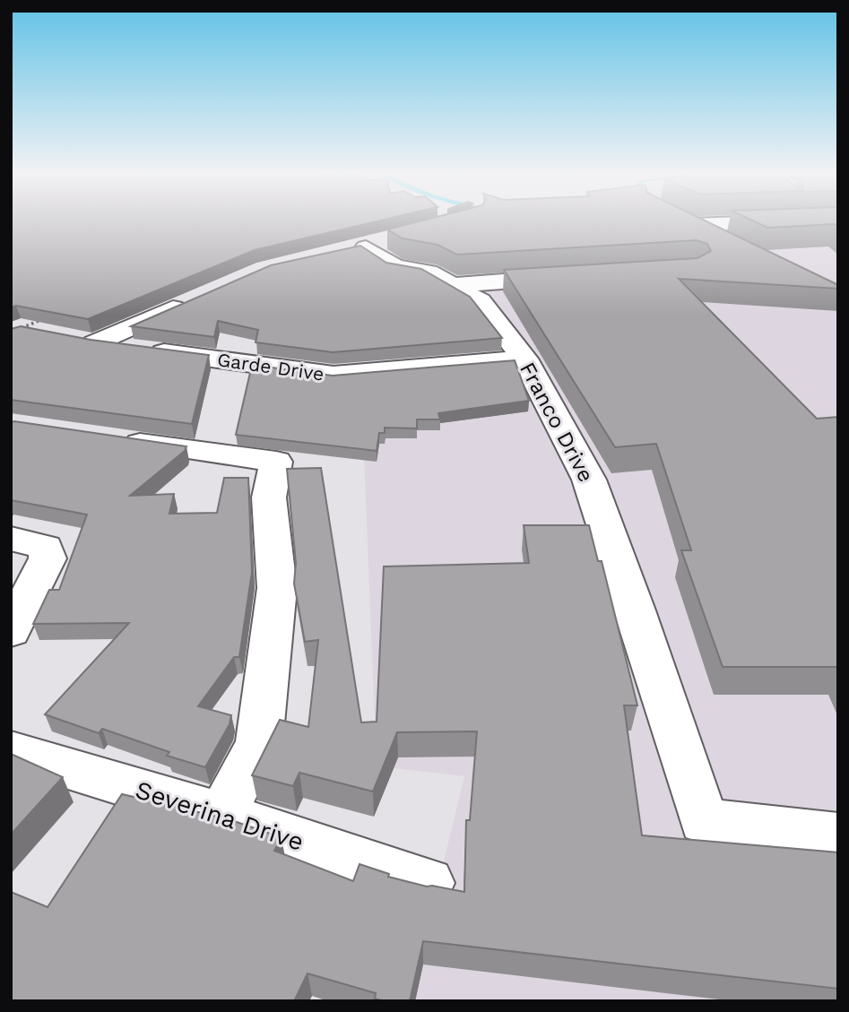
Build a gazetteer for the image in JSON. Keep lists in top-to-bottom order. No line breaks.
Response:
{"streets":{"street":["Garde Drive","Franco Drive","Severina Drive"]},"crossings":[["Garde Drive","Franco Drive"]]}
